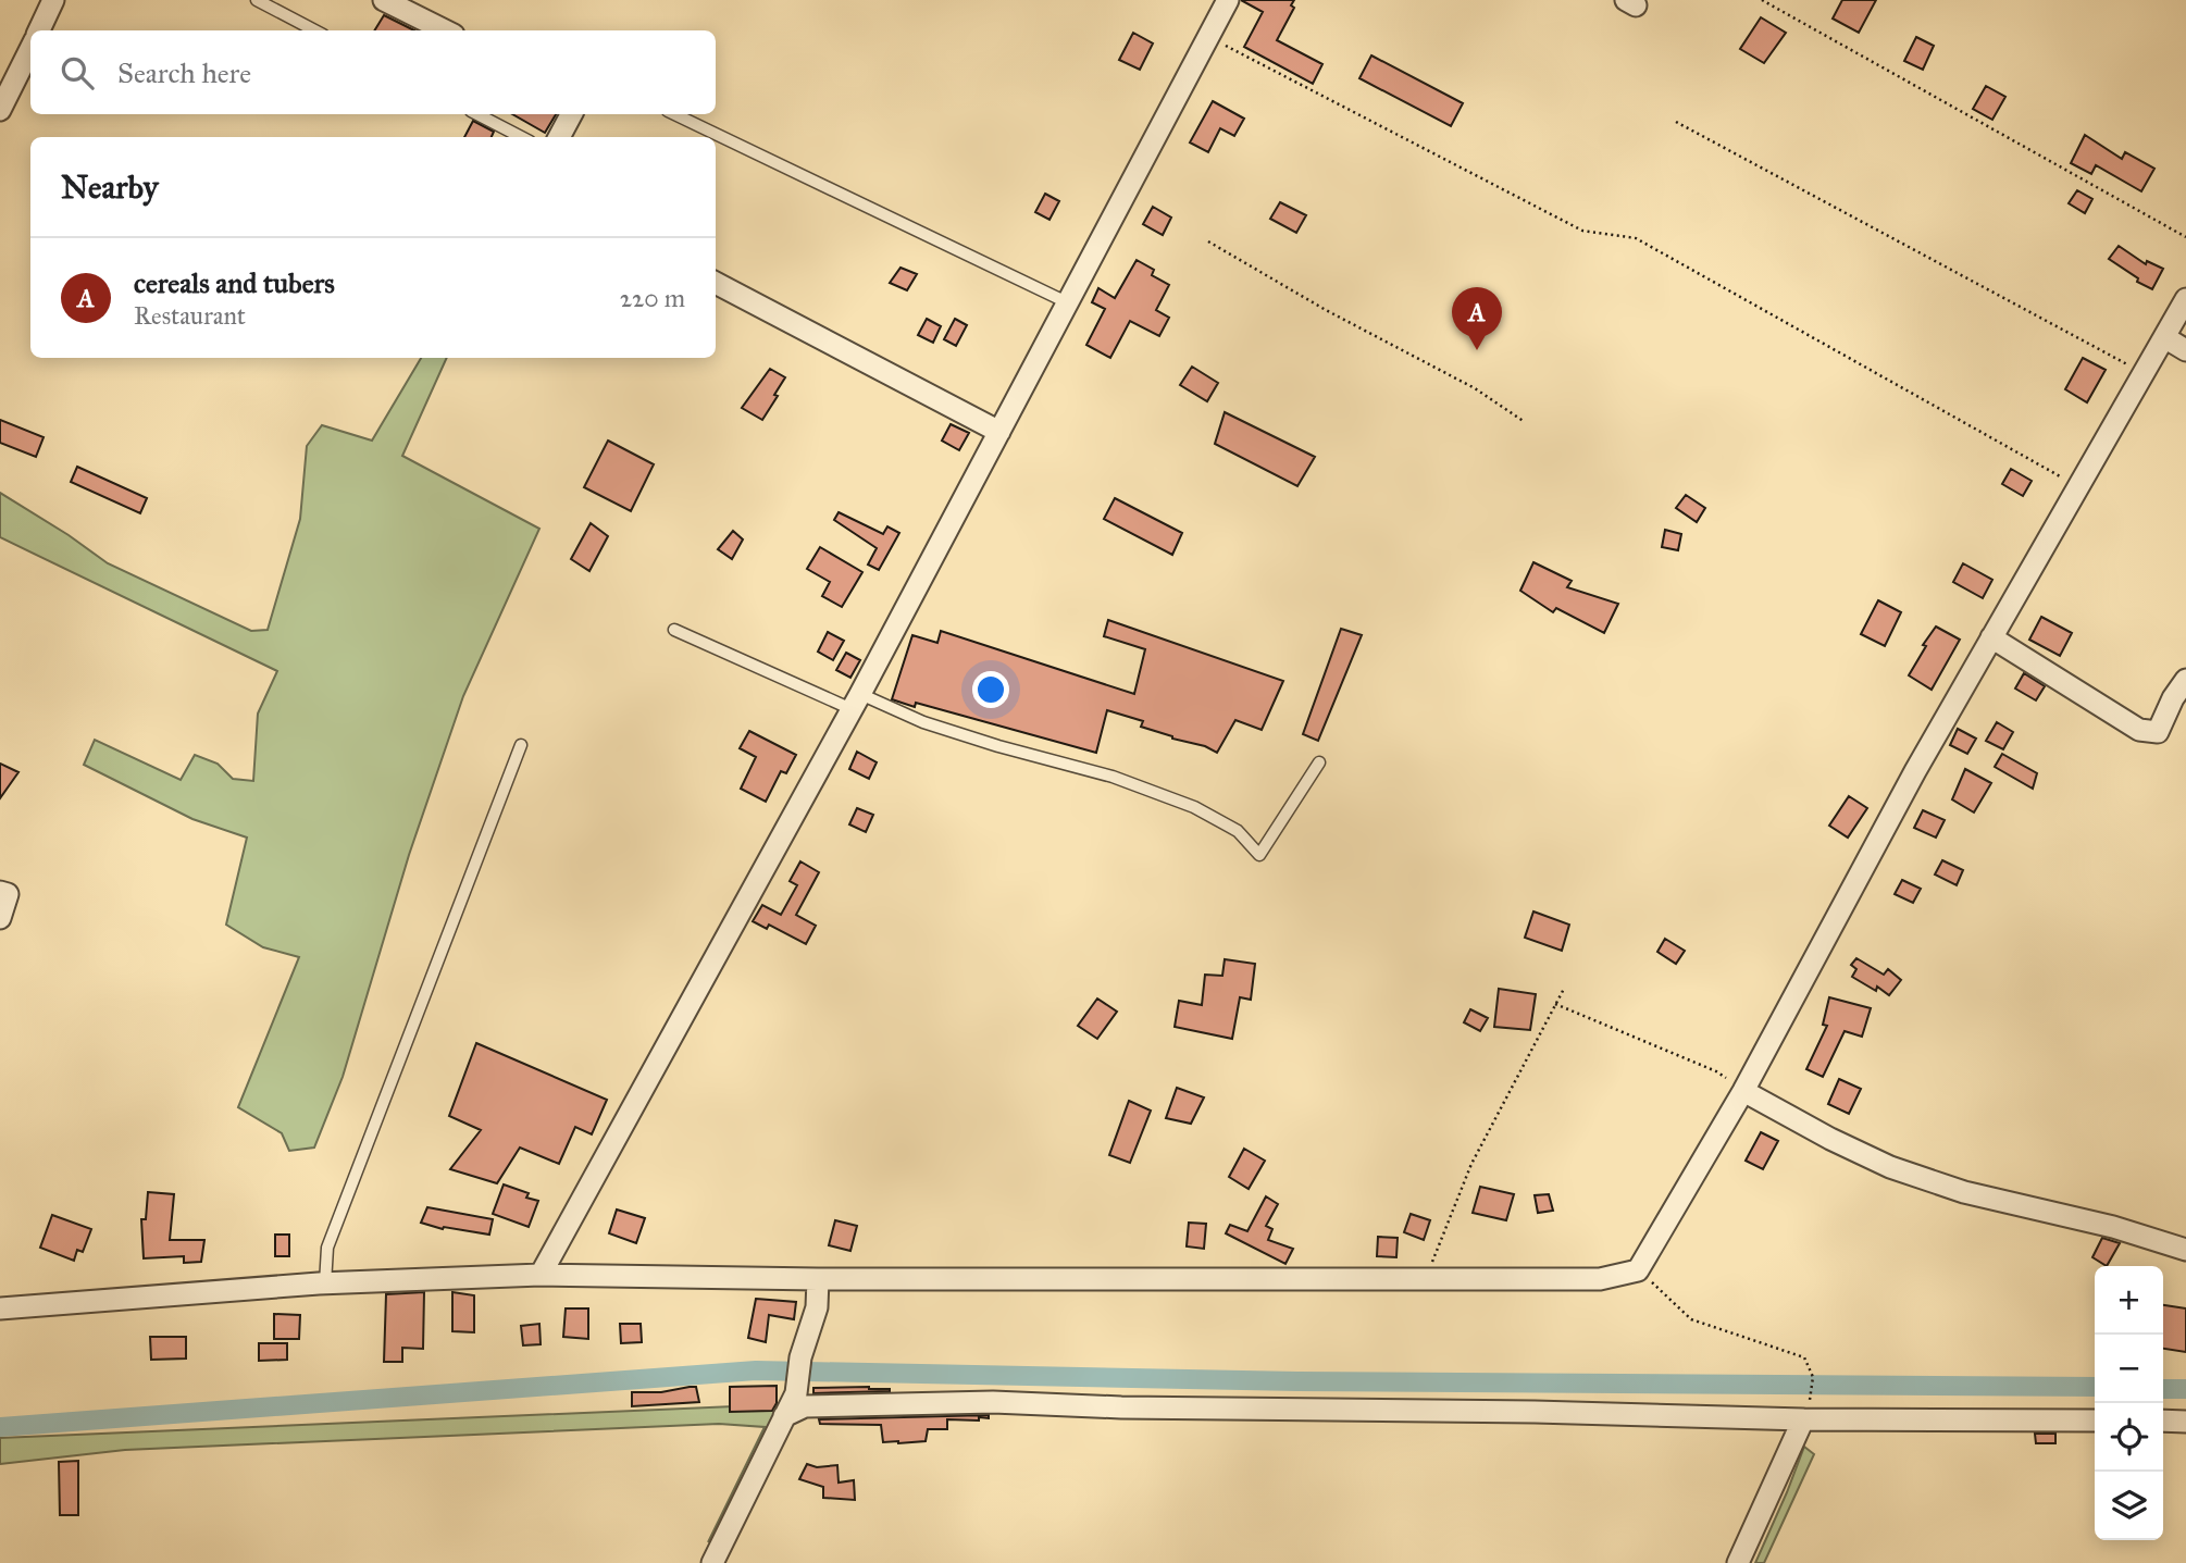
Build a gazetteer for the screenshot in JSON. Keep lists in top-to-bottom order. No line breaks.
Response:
{"page":{"search":"Search here","heading":"Nearby","list":[{"mark":"A","name":"cereals and tubers","note":"Restaurant","value":"220 m"}],"pins":"A","map_buttons":["+","−"]}}
